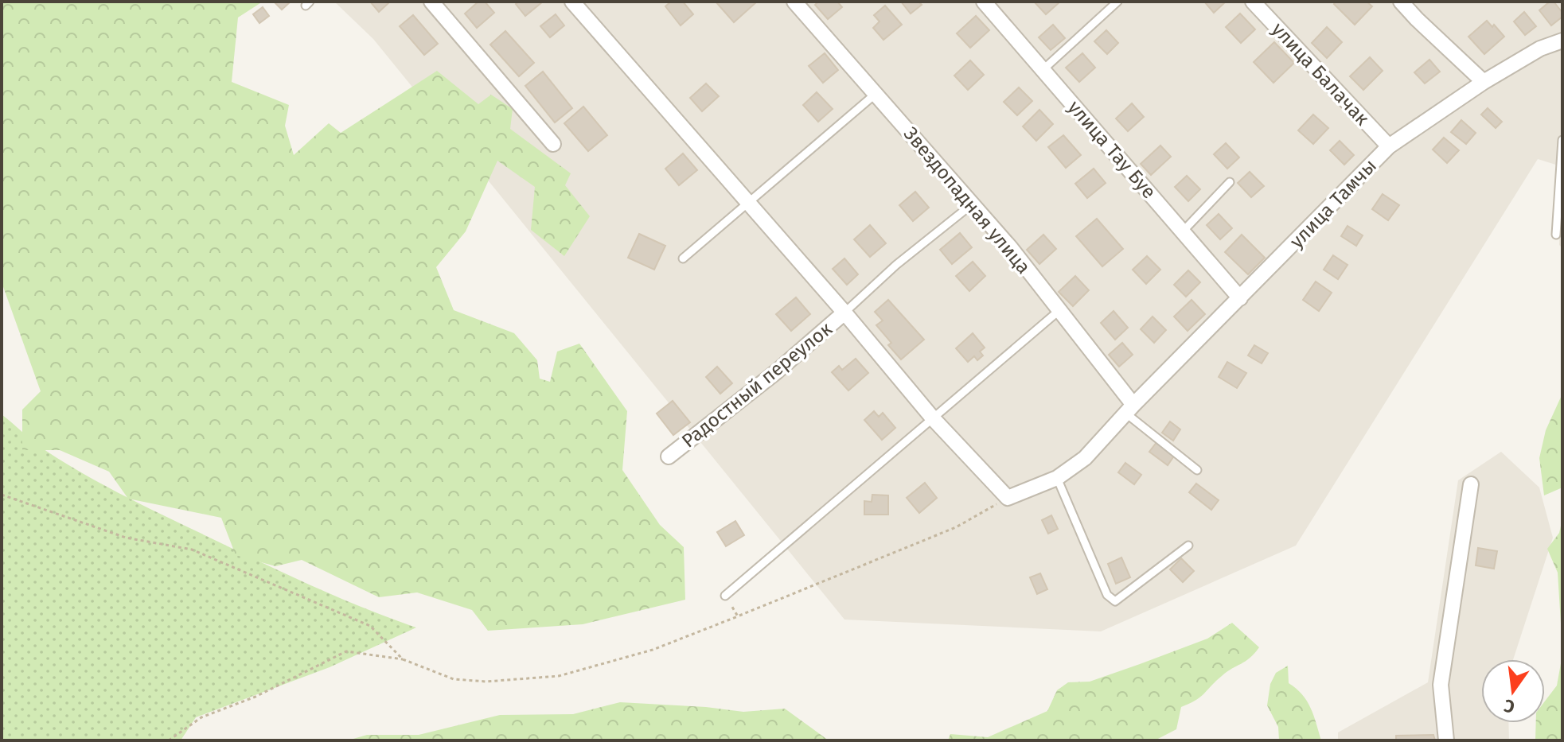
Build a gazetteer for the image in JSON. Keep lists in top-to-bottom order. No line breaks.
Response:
{"streets":{"street":["улица Балачак","улица Тау Буе","Звездопадная улица","улица Тамчы","Радостный переулок"]},"crossings":[["улица Балачак","улица Тамчы"],["улица Тау Буе","улица Тамчы"],["Звездопадная улица","улица Тамчы"]],"north":"bottom"}
